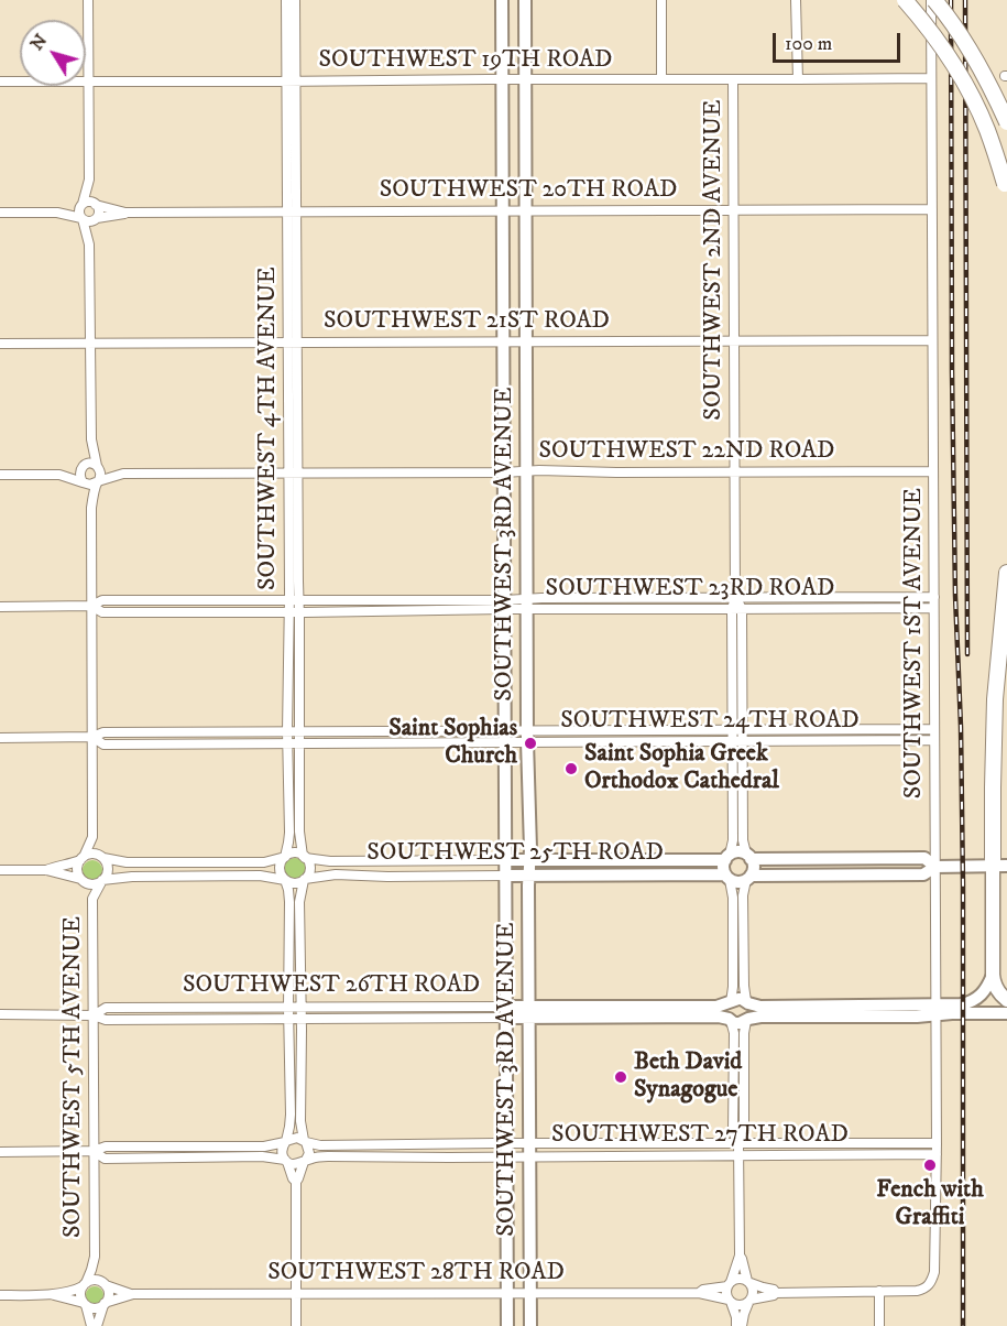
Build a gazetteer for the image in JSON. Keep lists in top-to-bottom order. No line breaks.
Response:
{"streets":{"main road":["SOUTHWEST 3RD AVENUE","SOUTHWEST 25TH ROAD","SOUTHWEST 26TH ROAD"],"street":["SOUTHWEST 19TH ROAD","SOUTHWEST 20TH ROAD","SOUTHWEST 2ND AVENUE","SOUTHWEST 21ST ROAD","SOUTHWEST 4TH AVENUE","SOUTHWEST 22ND ROAD","SOUTHWEST 23RD ROAD","SOUTHWEST 1ST AVENUE","SOUTHWEST 24TH ROAD","SOUTHWEST 5TH AVENUE","SOUTHWEST 27TH ROAD","SOUTHWEST 28TH ROAD"]},"crossings":[["SOUTHWEST 19TH ROAD","SOUTHWEST 2ND AVENUE"],["SOUTHWEST 19TH ROAD","SOUTHWEST 4TH AVENUE"],["SOUTHWEST 19TH ROAD","SOUTHWEST 3RD AVENUE"],["SOUTHWEST 19TH ROAD","SOUTHWEST 1ST AVENUE"],["SOUTHWEST 20TH ROAD","SOUTHWEST 2ND AVENUE"],["SOUTHWEST 20TH ROAD","SOUTHWEST 4TH AVENUE"],["SOUTHWEST 20TH ROAD","SOUTHWEST 3RD AVENUE"],["SOUTHWEST 20TH ROAD","SOUTHWEST 1ST AVENUE"],["SOUTHWEST 2ND AVENUE","SOUTHWEST 21ST ROAD"],["SOUTHWEST 2ND AVENUE","SOUTHWEST 22ND ROAD"],["SOUTHWEST 2ND AVENUE","SOUTHWEST 23RD ROAD"],["SOUTHWEST 2ND AVENUE","SOUTHWEST 24TH ROAD"],["SOUTHWEST 2ND AVENUE","SOUTHWEST 25TH ROAD"],["SOUTHWEST 21ST ROAD","SOUTHWEST 4TH AVENUE"],["SOUTHWEST 21ST ROAD","SOUTHWEST 3RD AVENUE"],["SOUTHWEST 21ST ROAD","SOUTHWEST 1ST AVENUE"],["SOUTHWEST 4TH AVENUE","SOUTHWEST 22ND ROAD"],["SOUTHWEST 4TH AVENUE","SOUTHWEST 23RD ROAD"],["SOUTHWEST 4TH AVENUE","SOUTHWEST 24TH ROAD"],["SOUTHWEST 4TH AVENUE","SOUTHWEST 25TH ROAD"],["SOUTHWEST 22ND ROAD","SOUTHWEST 3RD AVENUE"],["SOUTHWEST 22ND ROAD","SOUTHWEST 1ST AVENUE"],["SOUTHWEST 3RD AVENUE","SOUTHWEST 23RD ROAD"],["SOUTHWEST 3RD AVENUE","SOUTHWEST 24TH ROAD"],["SOUTHWEST 3RD AVENUE","SOUTHWEST 25TH ROAD"],["SOUTHWEST 3RD AVENUE","SOUTHWEST 26TH ROAD"],["SOUTHWEST 3RD AVENUE","SOUTHWEST 27TH ROAD"],["SOUTHWEST 3RD AVENUE","SOUTHWEST 28TH ROAD"],["SOUTHWEST 23RD ROAD","SOUTHWEST 1ST AVENUE"],["SOUTHWEST 1ST AVENUE","SOUTHWEST 24TH ROAD"],["SOUTHWEST 1ST AVENUE","SOUTHWEST 27TH ROAD"],["SOUTHWEST 26TH ROAD","SOUTHWEST 5TH AVENUE"],["SOUTHWEST 5TH AVENUE","SOUTHWEST 28TH ROAD"]],"places":["Saint Sophias Church","Saint Sophia Greek Orthodox Cathedral","Beth David Synagogue","Fench with Graffiti"],"scale_bar":"100 m","north":"top left"}
